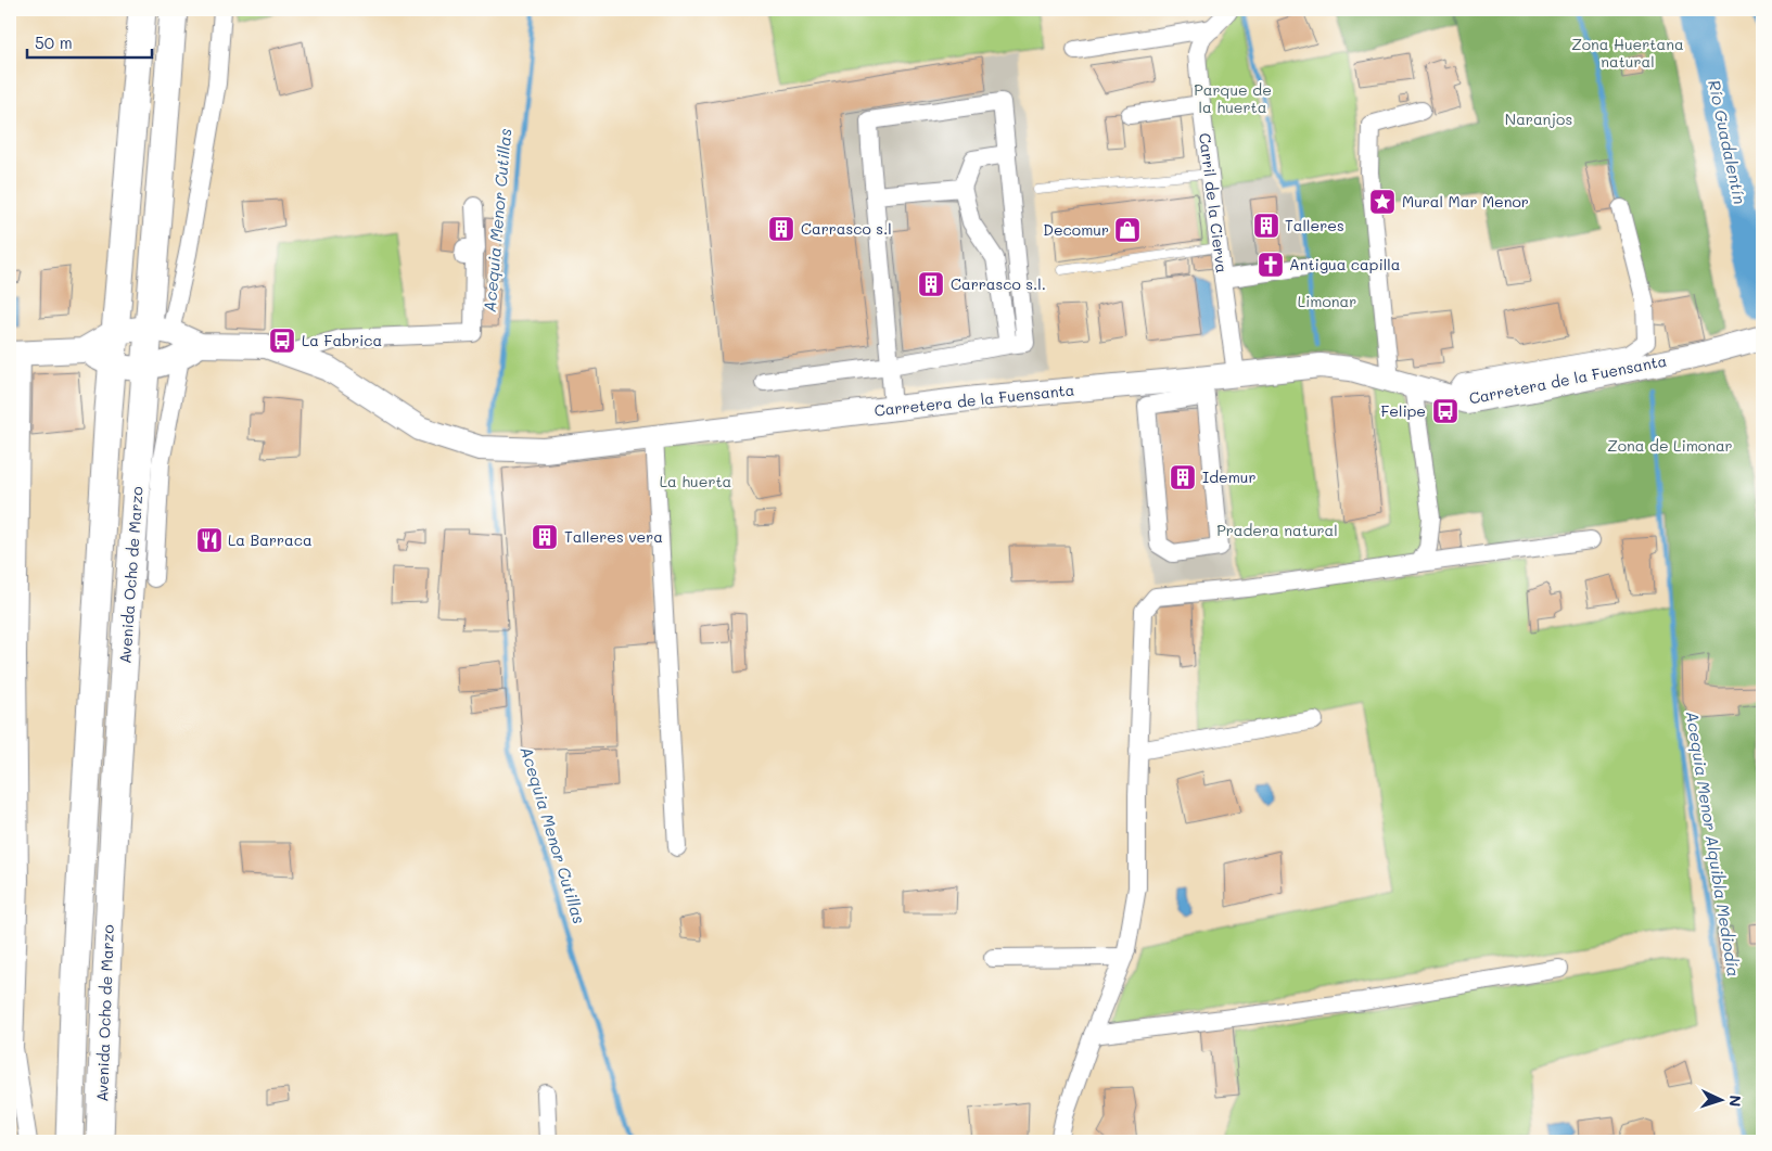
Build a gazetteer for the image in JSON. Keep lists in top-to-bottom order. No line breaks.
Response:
{"streets":{"main road":["Carretera de la Fuensanta","Avenida Ocho de Marzo"],"street":["Carril de la Cierva"]},"crossings":[["Carril de la Cierva","Carretera de la Fuensanta"]],"water":["Río Guadalentín","Acequia Menor Cutillas","Acequia Menor Alquibla Mediodía"],"parks":["Zona Huertana natural","Parque de la huerta","Naranjos","Limonar","Zona de Limonar","La huerta","Pradera natural"],"places":{"place":["Mural Mar Menor"],"building":["Talleres","Carrasco s.l","Carrasco s.l.","Idemur","Talleres vera"],"shop":["Decomur"],"church":["Antigua capilla"],"bus stop":["La Fabrica","Felipe"],"restaurant":["La Barraca"]},"scale_bar":"50 m","north":"right"}
